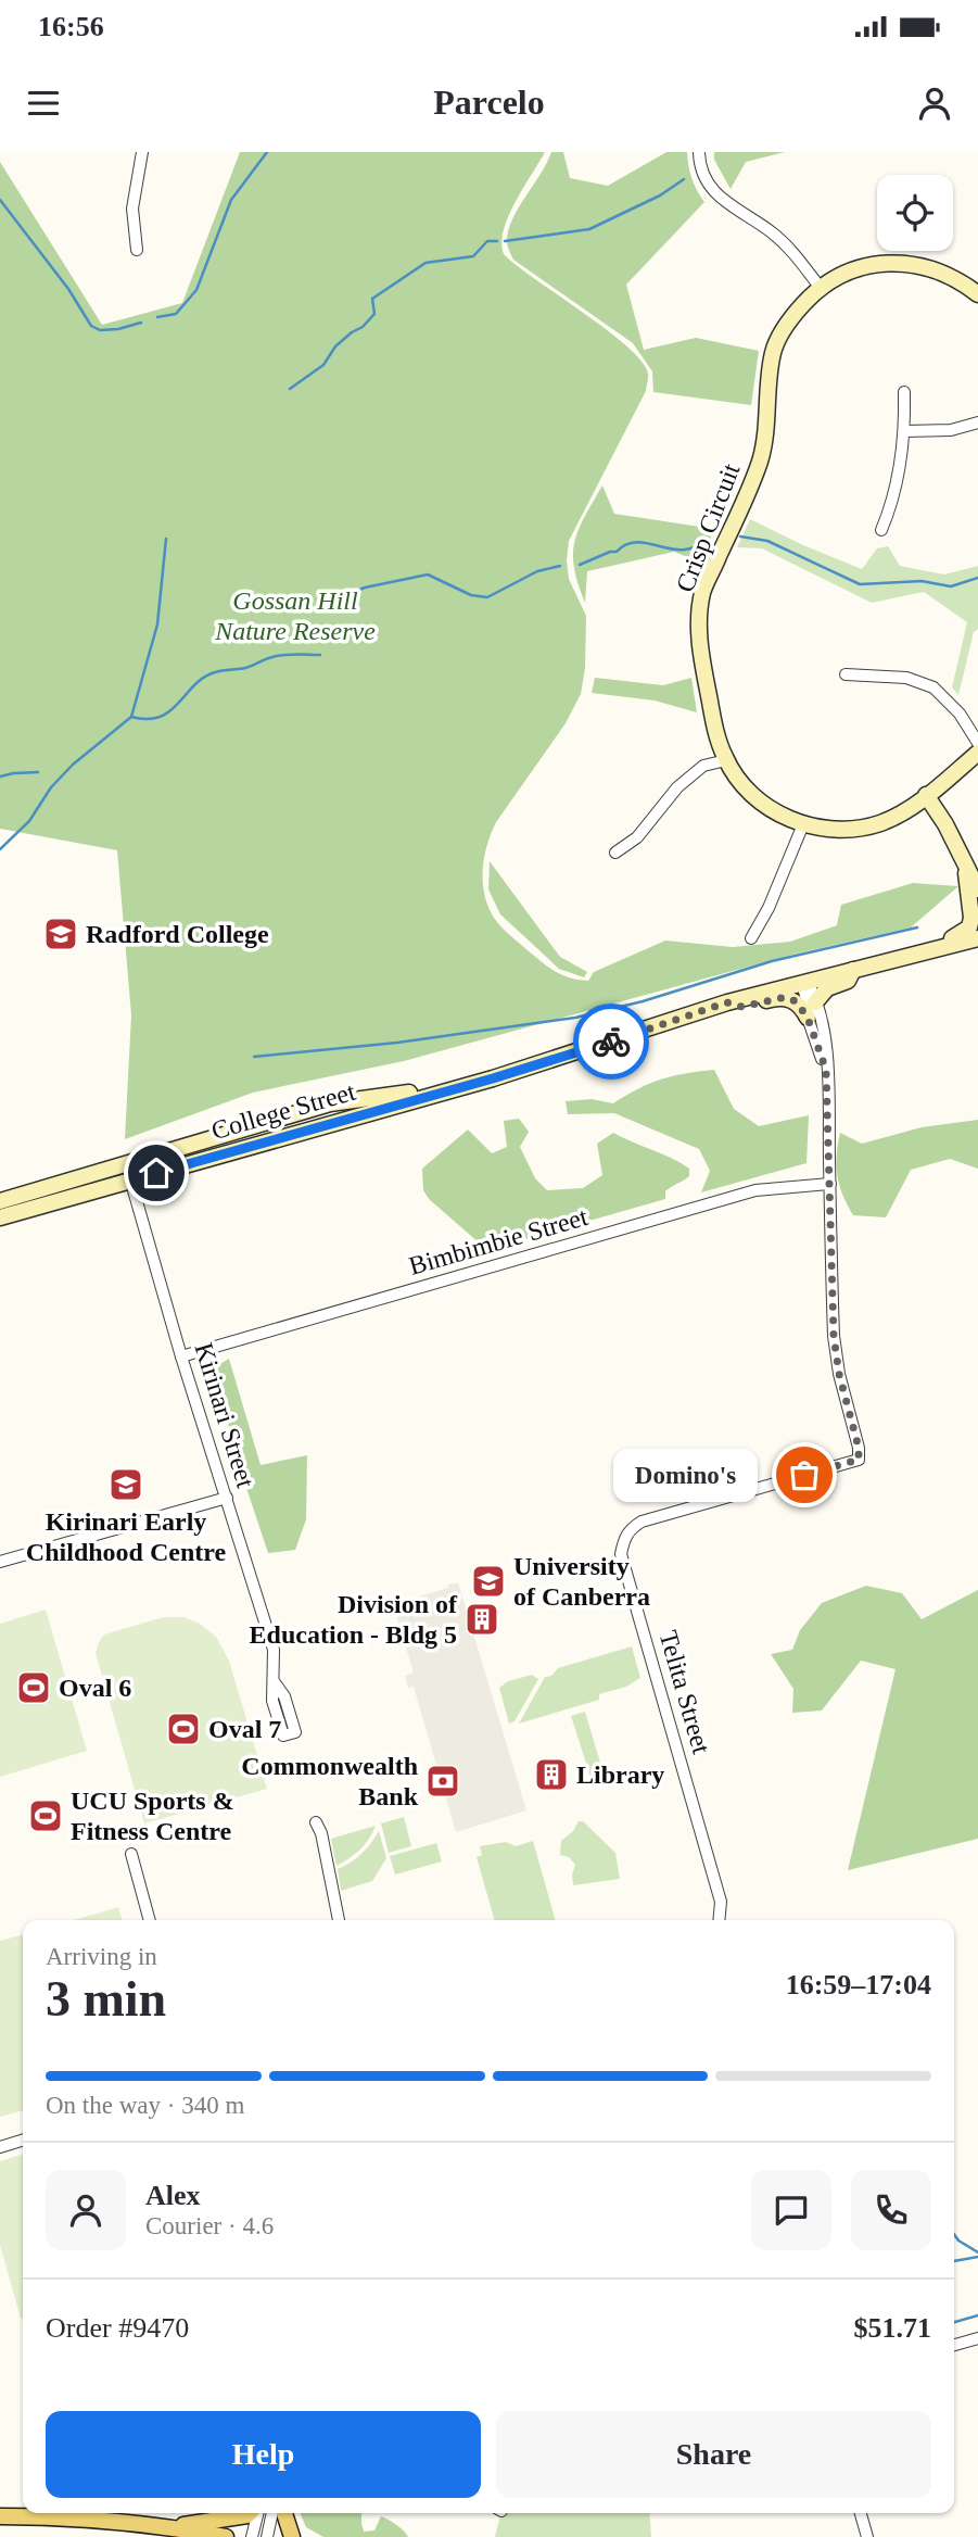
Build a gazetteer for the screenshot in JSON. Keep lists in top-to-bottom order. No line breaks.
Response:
{"streets":{"street":["Crisp Circuit","College Street","Bimbimbie Street","Kirinari Street","Telita Street"]},"crossings":[["College Street","Kirinari Street"],["Bimbimbie Street","Kirinari Street"],["Bimbimbie Street","Telita Street"]],"parks":["Gossan Hill Nature Reserve"],"places":{"school or university":["Radford College","Kirinari Early Childhood Centre","University of Canberra"],"other":["Domino's"],"building":["Division of Education - Bldg 5","Library"],"sports":["Oval 6","Oval 7","UCU Sports & Fitness Centre"],"bank":["Commonwealth Bank"]},"page":{"status":"16:56","header":"Parcelo","bubble":"Domino's","heading":["3 min","Arriving in","16:59–17:04"],"panel":["Alex","Courier · 4.6","Order #9470","$51.71"],"bar":"On the way · 340 m","buttons":["Help","Share"]}}
